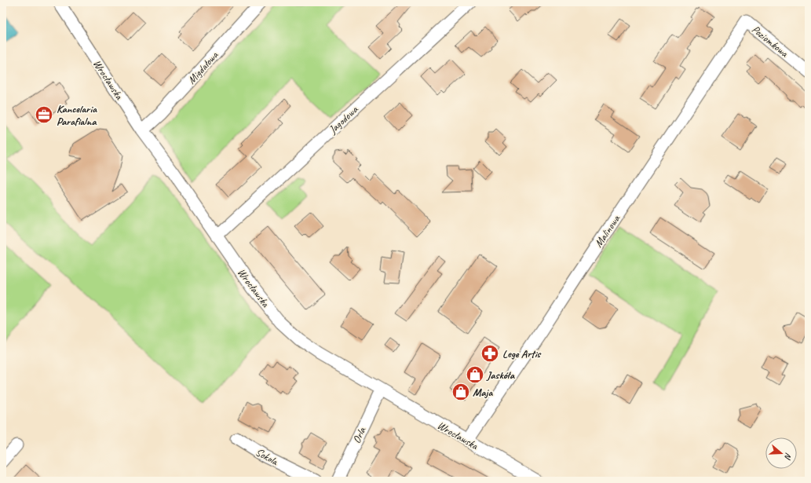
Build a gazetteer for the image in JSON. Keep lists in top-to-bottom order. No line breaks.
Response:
{"streets":{"street":["Poziomkowa","Migdałowa","Wrocławska","Jagodowa","Malinowa","Orla","Sokola"]},"crossings":[["Poziomkowa","Malinowa"],["Migdałowa","Wrocławska"],["Wrocławska","Jagodowa"],["Wrocławska","Malinowa"],["Wrocławska","Orla"]],"places":{"office":["Kancelaria Parafialna"],"pharmacy":["Lege Artis"],"shop":["Jaskóła","Maja"]},"north":"right"}
